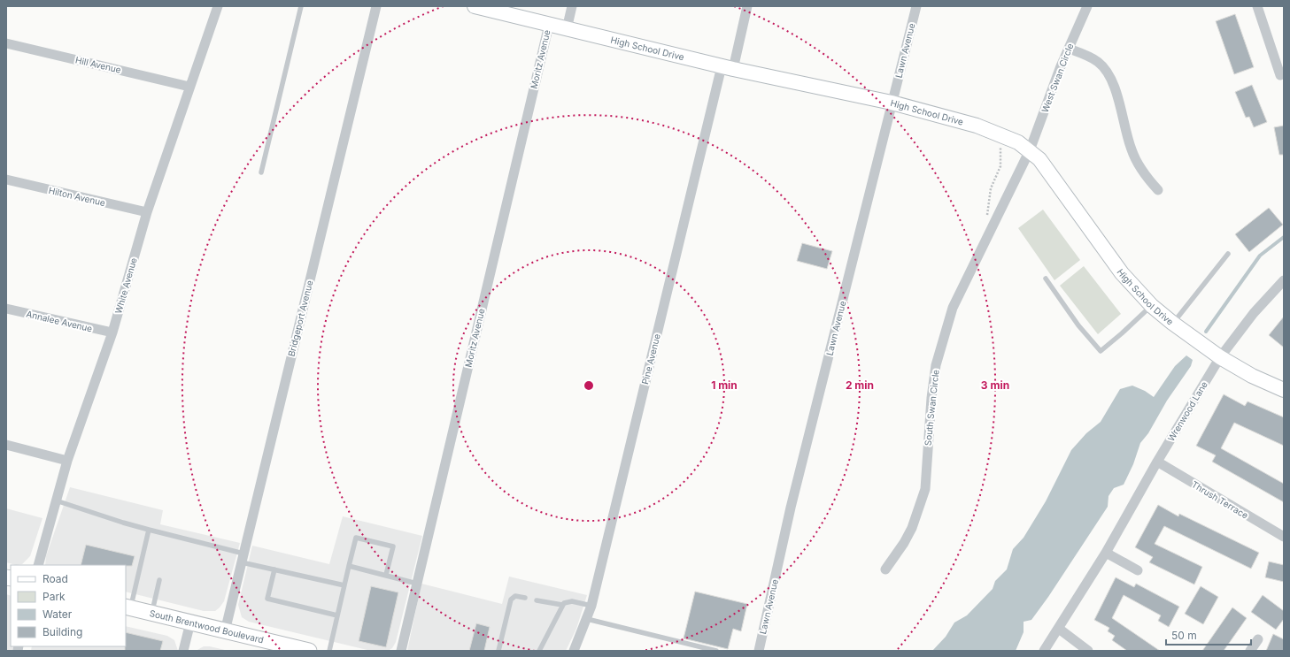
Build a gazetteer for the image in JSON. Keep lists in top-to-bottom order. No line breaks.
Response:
{"streets":{"main road":["South Brentwood Boulevard"],"street":["High School Drive","Lawn Avenue","Moritz Avenue","Hill Avenue","West Swan Circle","Hilton Avenue","White Avenue","Bridgeport Avenue","Annalee Avenue","Pine Avenue","South Swan Circle","Wrenwood Lane","Thrush Terrace"]},"crossings":[["High School Drive","Lawn Avenue"],["High School Drive","Moritz Avenue"],["High School Drive","West Swan Circle"],["High School Drive","Pine Avenue"],["High School Drive","South Swan Circle"],["High School Drive","Wrenwood Lane"],["Hill Avenue","White Avenue"],["West Swan Circle","South Swan Circle"],["Hilton Avenue","White Avenue"],["White Avenue","Annalee Avenue"],["Bridgeport Avenue","South Brentwood Boulevard"],["Wrenwood Lane","Thrush Terrace"]],"legend":["Road","Park","Water","Building"],"scale_bar":"50 m","rings":["1 min","2 min","3 min"]}
